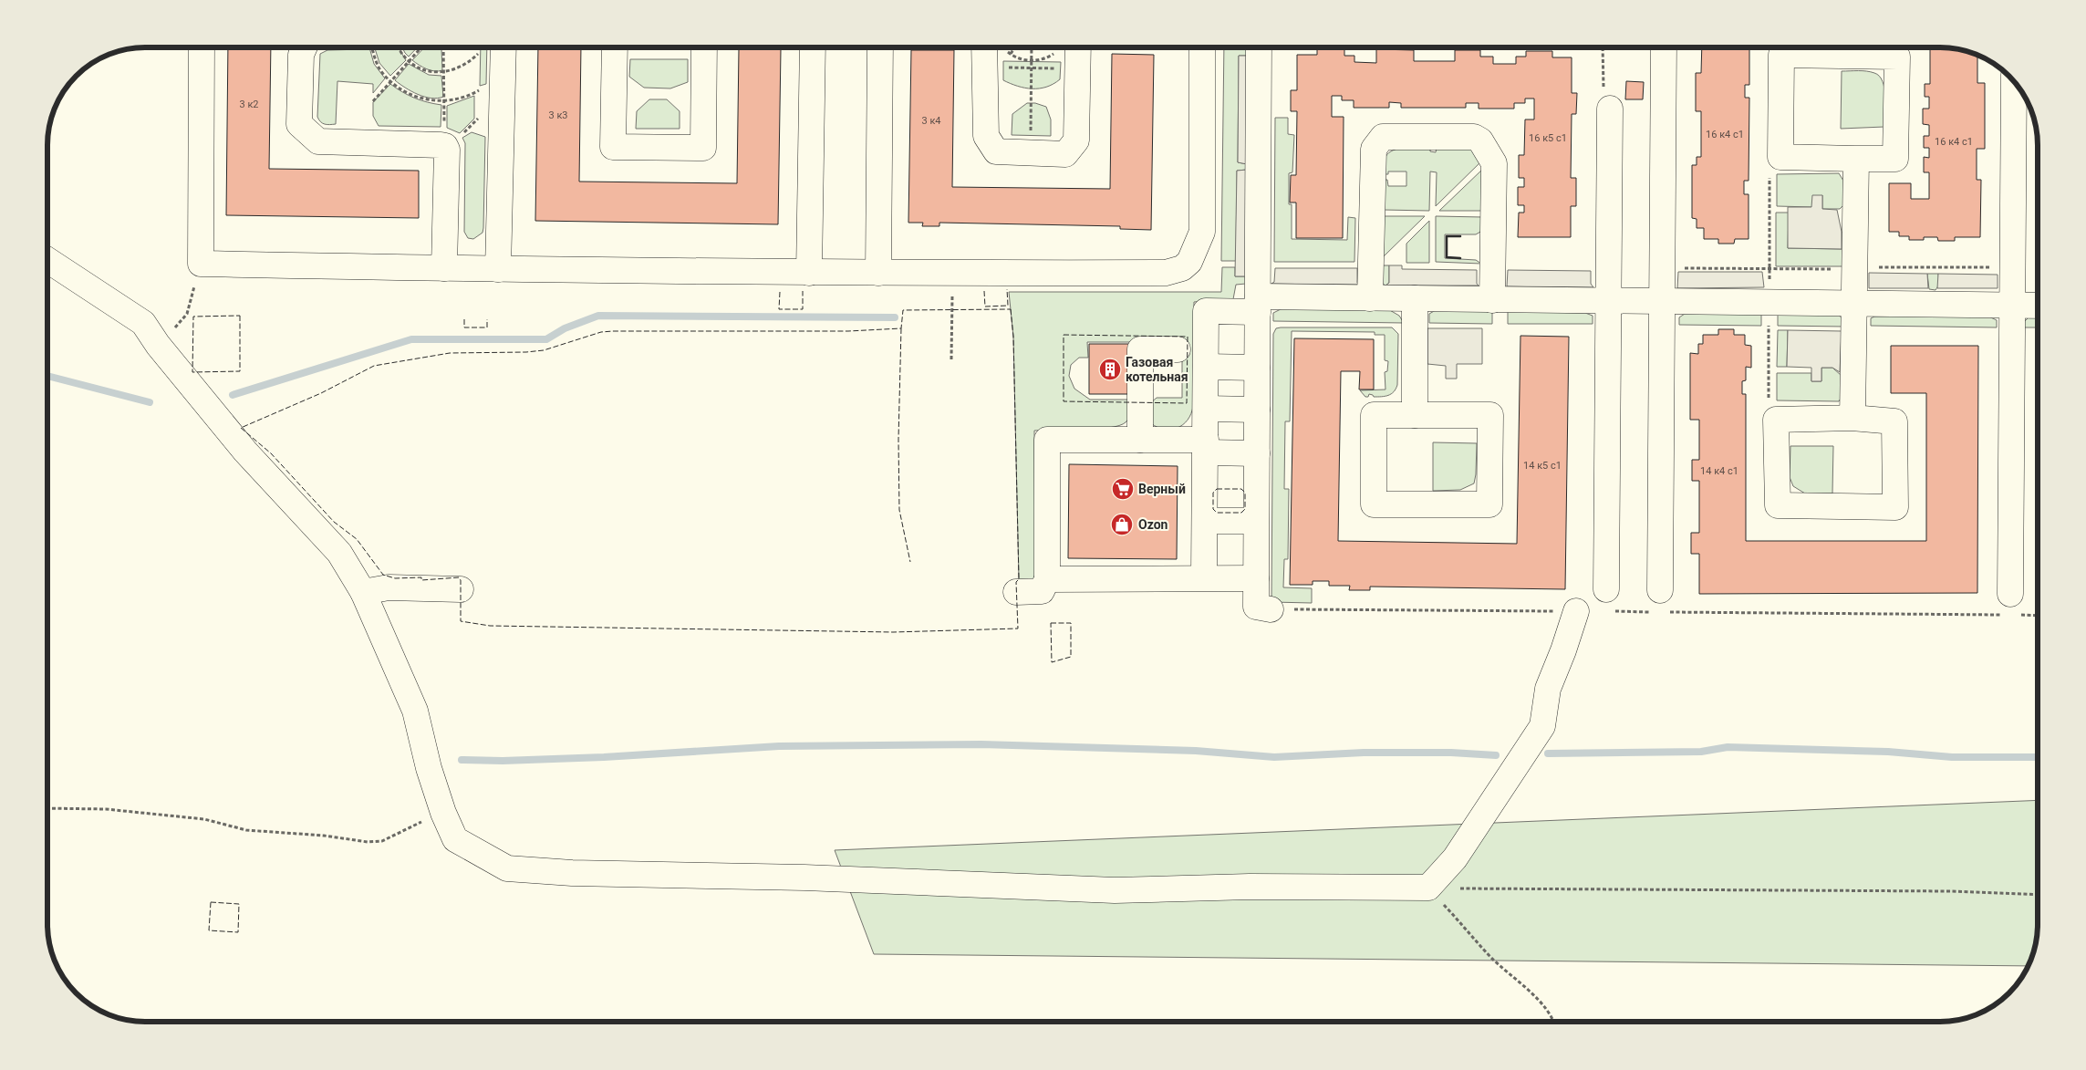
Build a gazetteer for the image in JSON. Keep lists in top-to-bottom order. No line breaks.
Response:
{"places":{"building":["Газовая котельная"],"supermarket":["Верный"],"shop":["Ozon"]},"house_numbers":["3 к2","3 к3","3 к4","16 к4 с1","16 к5 с1","16 к4 с1","14 к5 с1","14 к4 с1"]}
